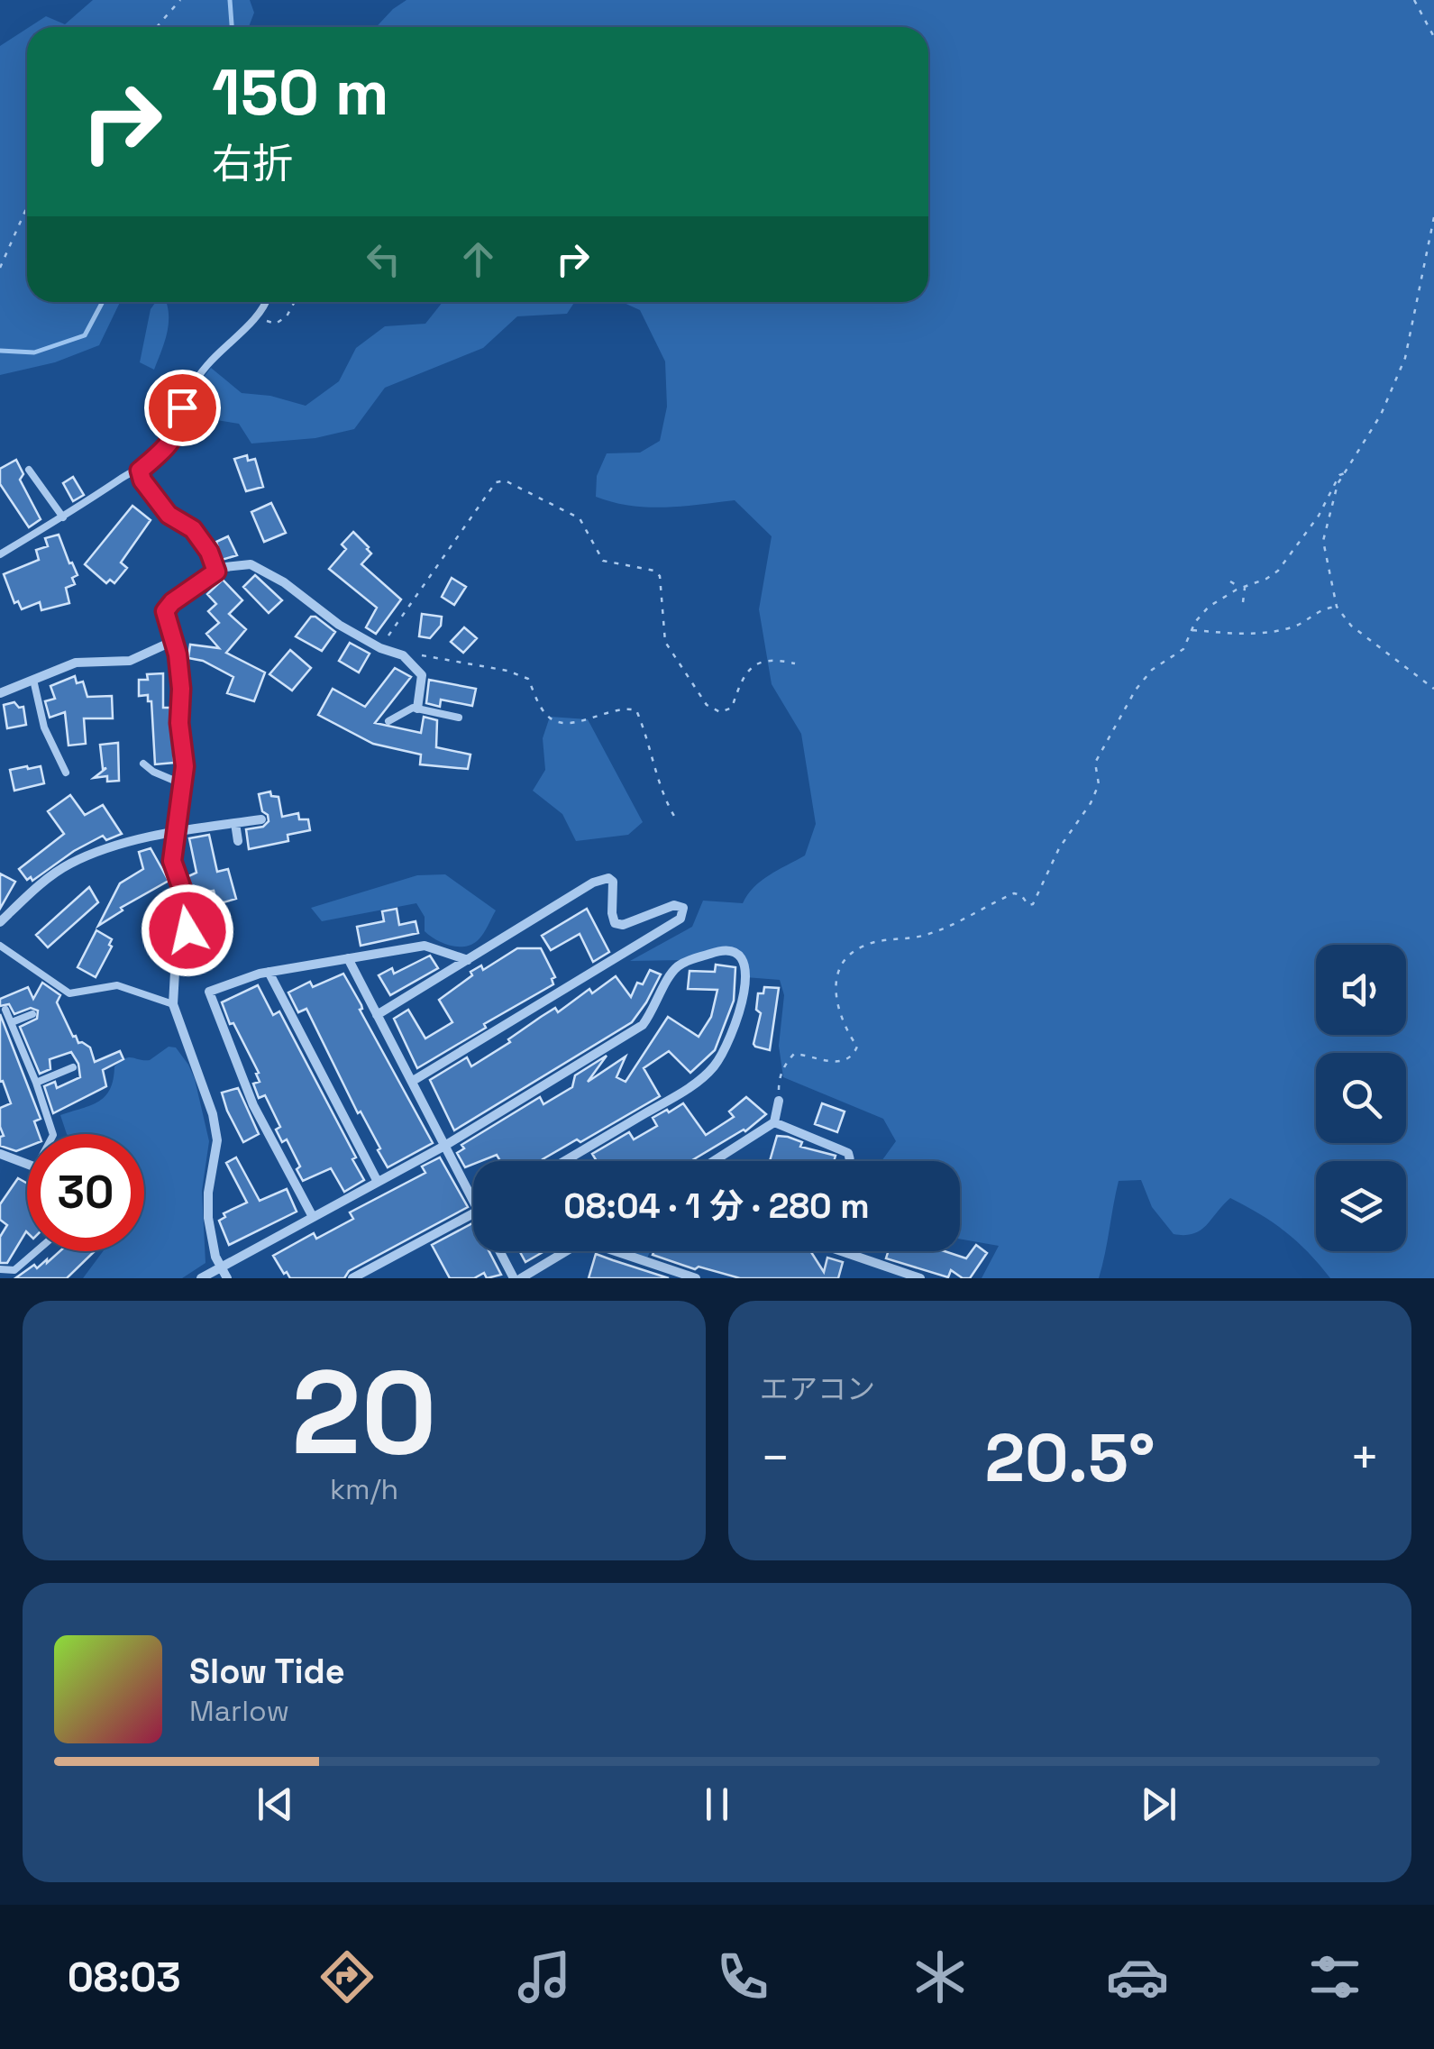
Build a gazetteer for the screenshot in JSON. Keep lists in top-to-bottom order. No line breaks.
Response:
{"page":{"turn":["150 m","右折"],"limit":"30","trip":"08:04 · 1 分 · 280 m","tile":[["20","km/h"],"エアコン"],"heat":["−","20.5°","+"],"song":["Slow Tide","Marlow"],"tabs":"08:03"}}
